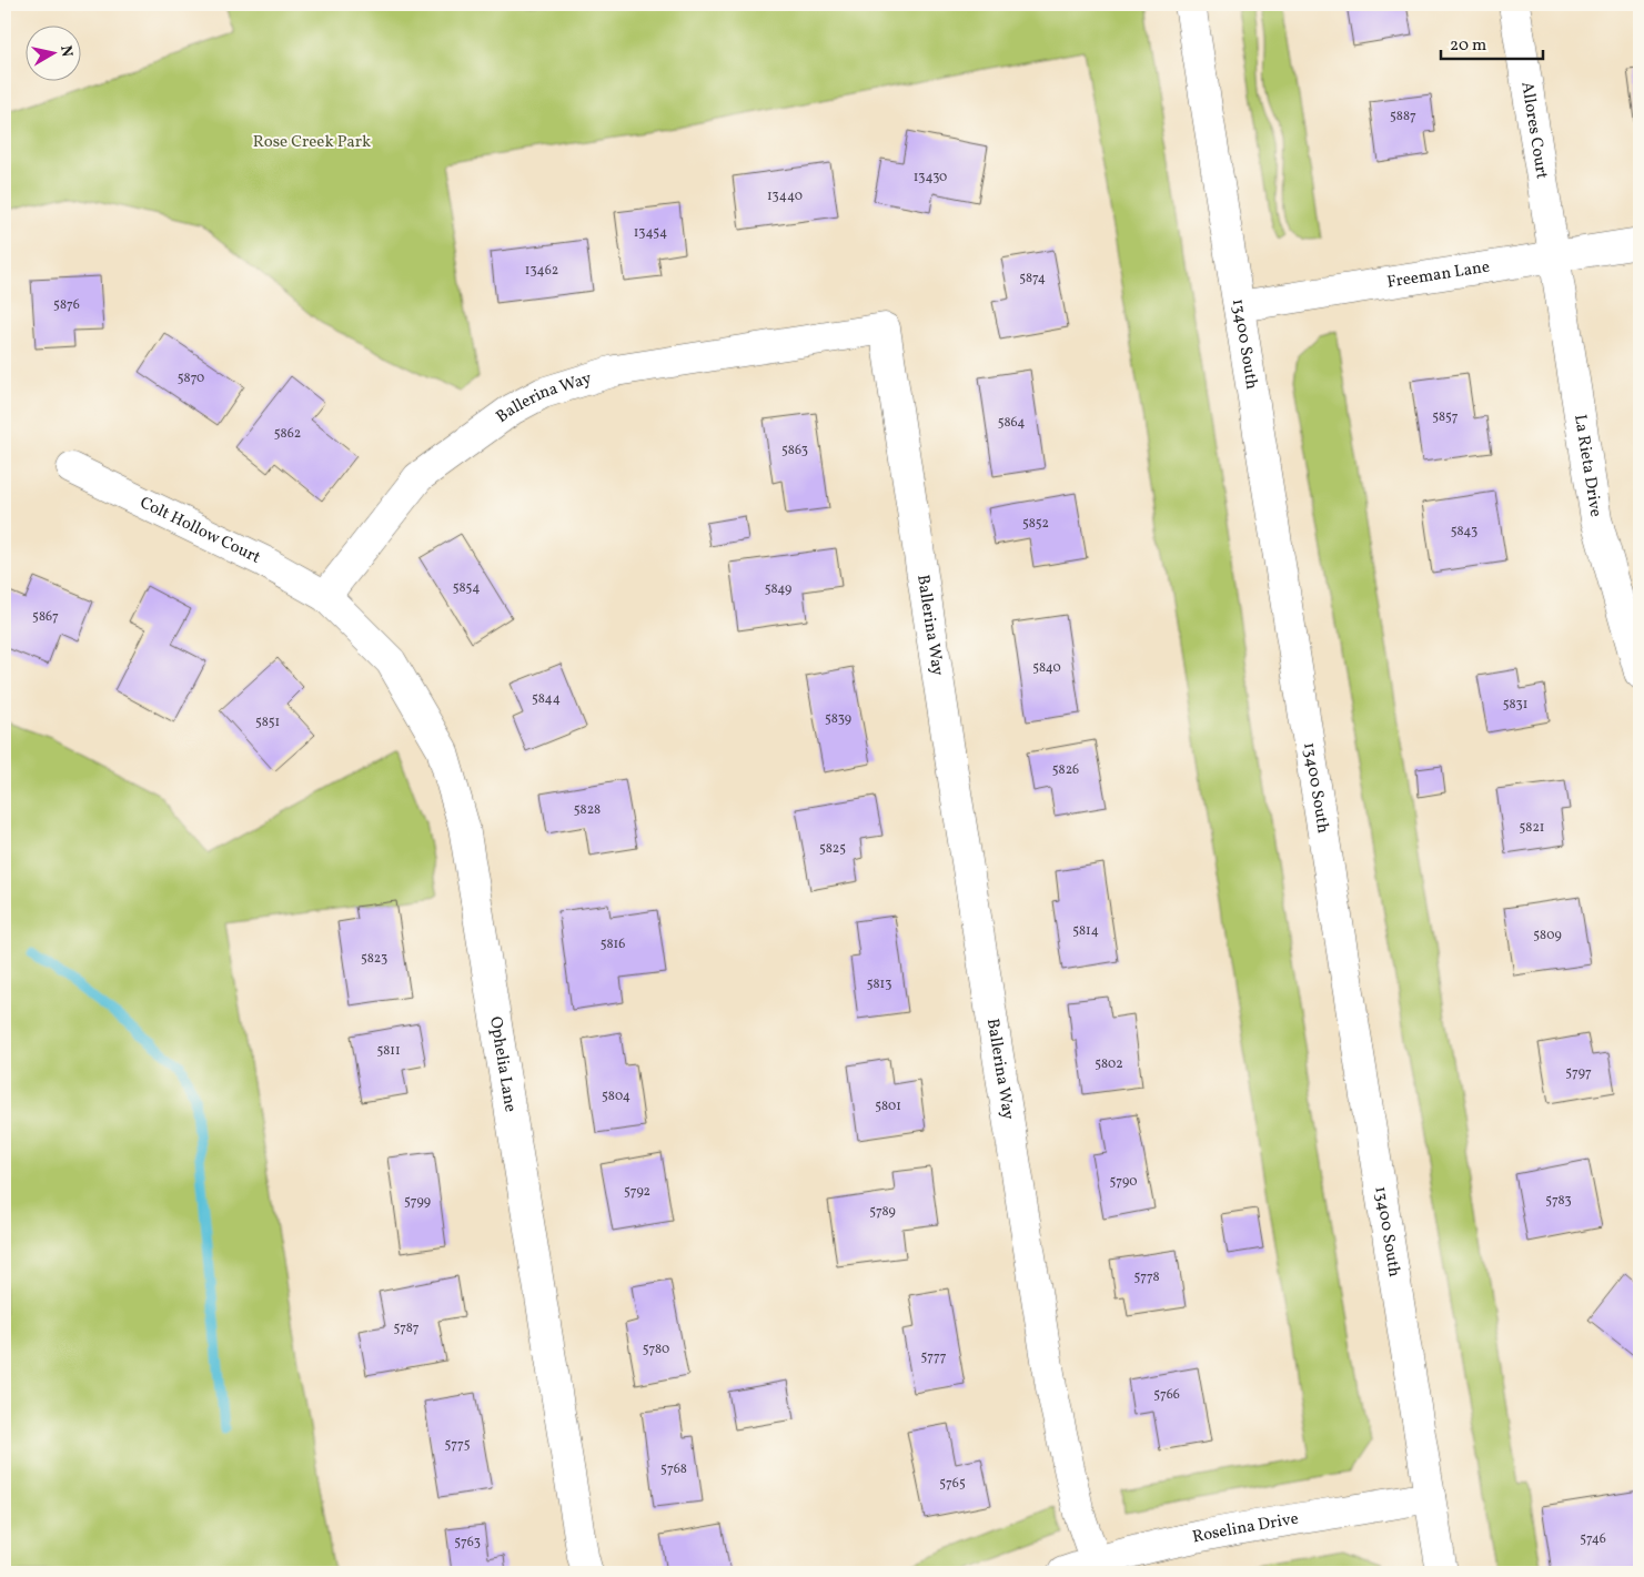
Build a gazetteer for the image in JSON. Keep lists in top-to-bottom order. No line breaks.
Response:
{"streets":{"street":["Allores Court","Freeman Lane","13400 South","Ballerina Way","La Rieta Drive","Colt Hollow Court","Ophelia Lane","Roselina Drive"]},"crossings":[["Allores Court","Freeman Lane"],["Allores Court","La Rieta Drive"],["Freeman Lane","13400 South"],["Freeman Lane","La Rieta Drive"],["13400 South","Roselina Drive"],["Ballerina Way","Colt Hollow Court"],["Ballerina Way","Ophelia Lane"],["Ballerina Way","Roselina Drive"],["Colt Hollow Court","Ophelia Lane"]],"parks":["Rose Creek Park"],"house_numbers":["5887","13430","13440","13454","13462","5874","5876","5870","5857","5864","5862","5863","5852","5843","5854","5849","5867","5840","5844","5831","5839","5851","5826","5828","5821","5825","5814","5809","5816","5823","5813","5811","5802","5797","5804","5801","5790","5792","5783","5799","5789","5778","5787","5780","5777","5766","5775","5768","5765","5746","5763"],"scale_bar":"20 m","north":"right"}
